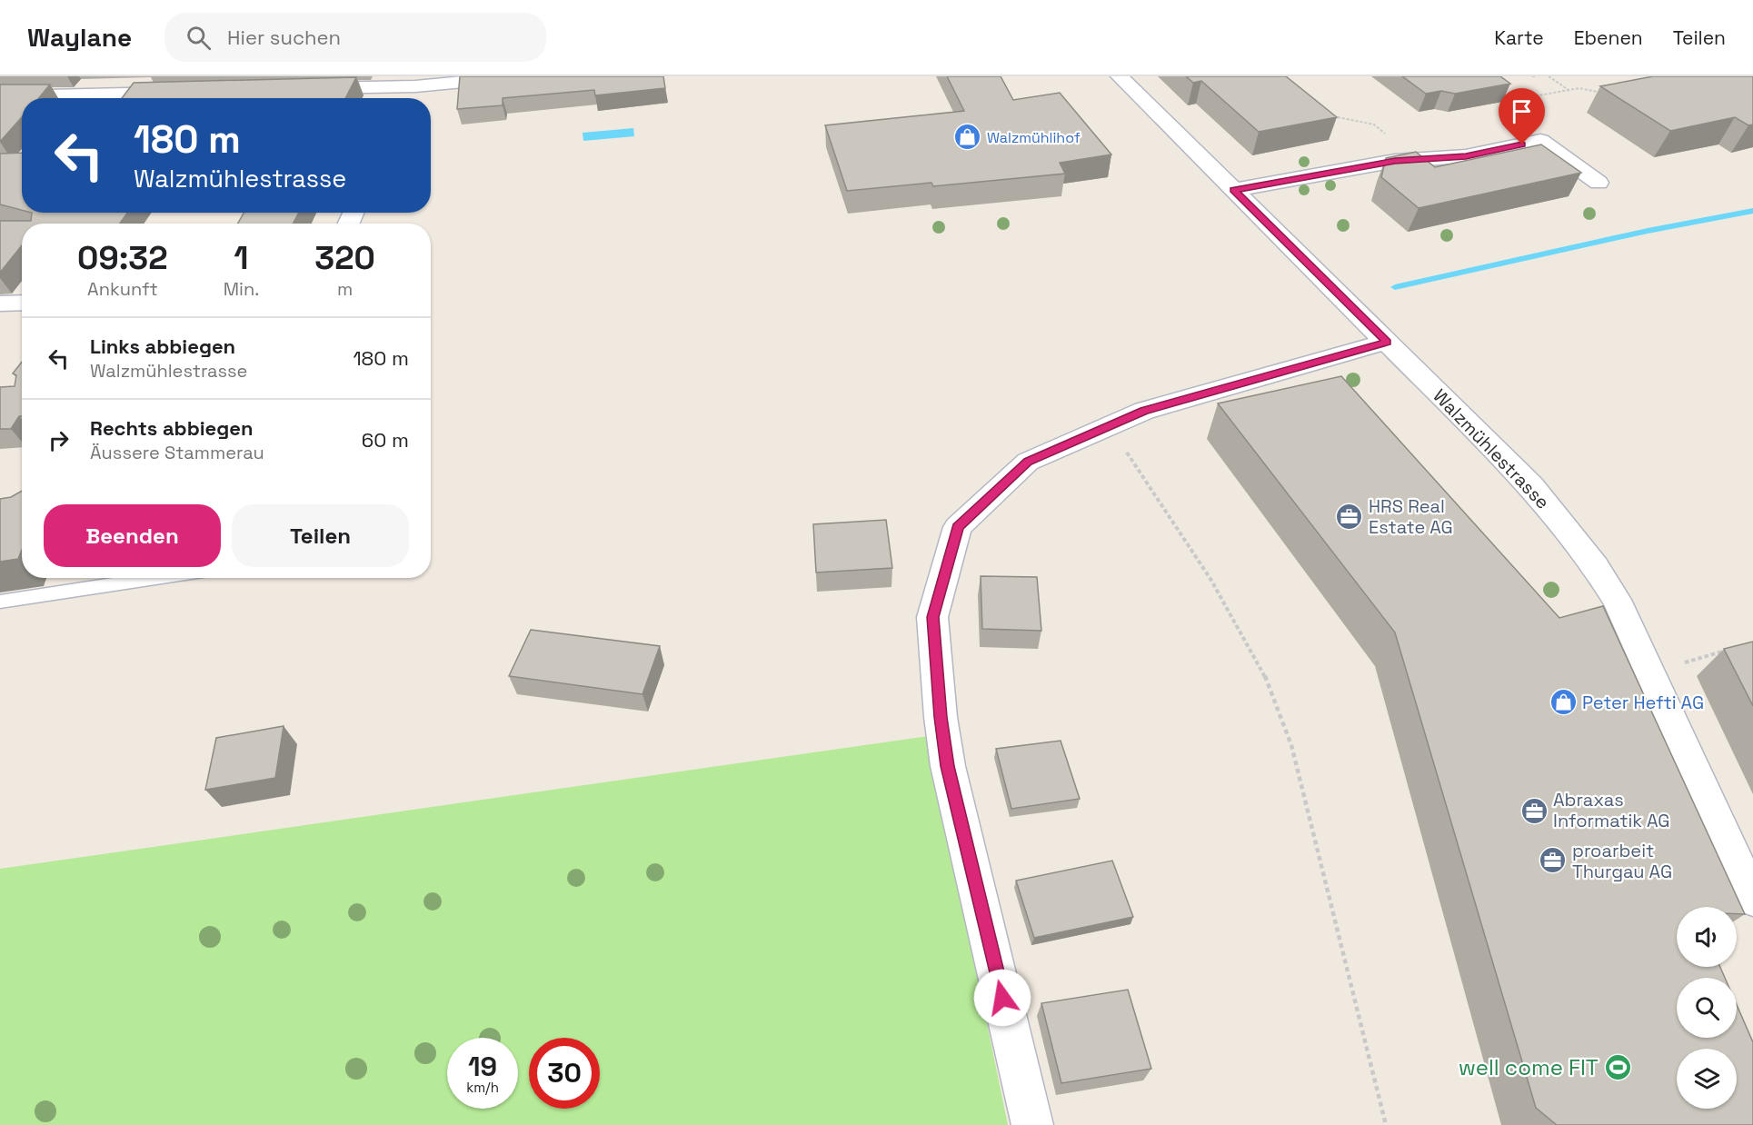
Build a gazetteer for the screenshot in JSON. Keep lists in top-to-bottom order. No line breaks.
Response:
{"streets":{"street":["Walzmühlestrasse"]},"places":{"shop":["Walzmühlihof","Peter Hefti AG"],"office":["HRS Real Estate AG","Abraxas Informatik AG","proarbeit Thurgau AG"],"sports":["well come FIT"]},"page":{"header":"Waylane","search":"Hier suchen","nav":["Karte","Ebenen","Teilen"],"turn":["180 m","Walzmühlestrasse"],"eta":["09:32","Ankunft","1","Min.","320","m"],"list":[{"name":"Links abbiegen","note":"Walzmühlestrasse","value":"180 m"},{"name":"Rechts abbiegen","note":"Äussere Stammerau","value":"60 m"}],"buttons":["Beenden","Teilen"],"speed":"19 km/h","limit":"30"}}
